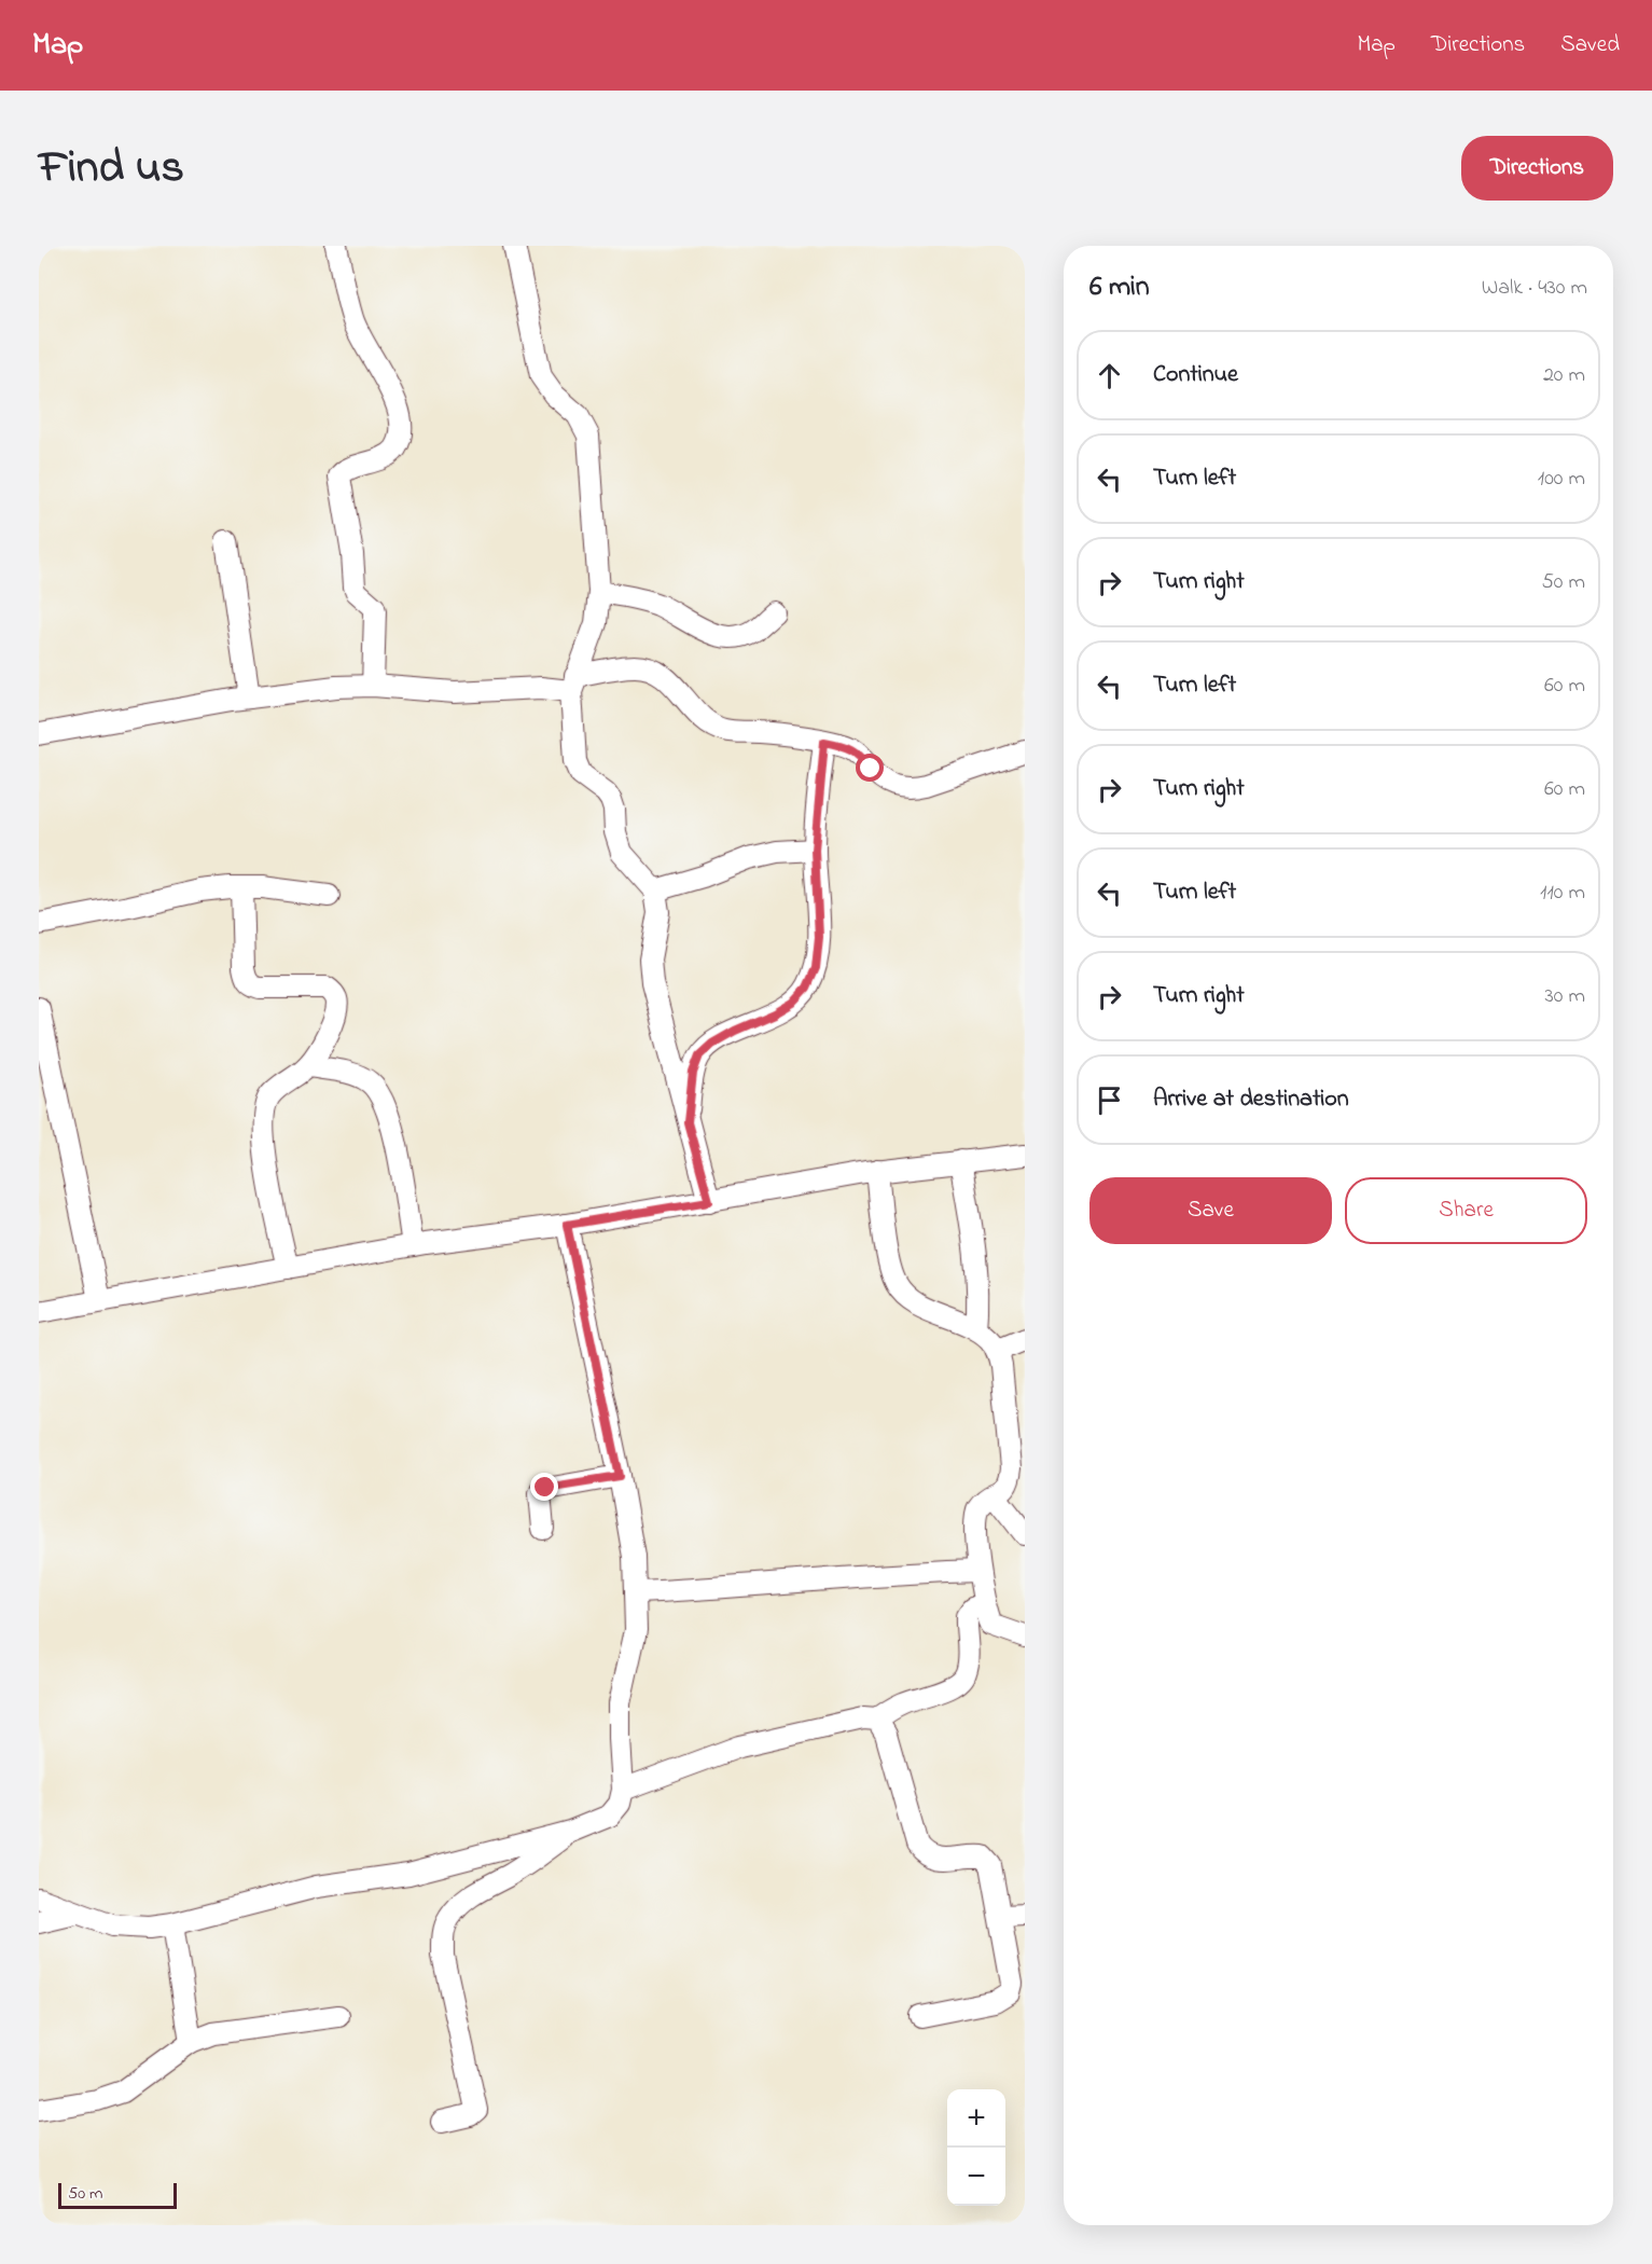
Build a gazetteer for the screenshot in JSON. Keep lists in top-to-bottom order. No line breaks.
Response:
{"scale_bar":"50 m","page":{"header":"Map","nav":["Map","Directions","Saved"],"title":"Find us","buttons":["Directions",["Save","Share"]],"heading":["6 min","Walk · 430 m"],"list":[["Continue","20 m"],["Turn left","100 m"],["Turn right","50 m"],["Turn left","60 m"],["Turn right","60 m"],["Turn left","110 m"],["Turn right","30 m"],"Arrive at destination"],"map_buttons":["+","−"],"scale":"50 m"}}
